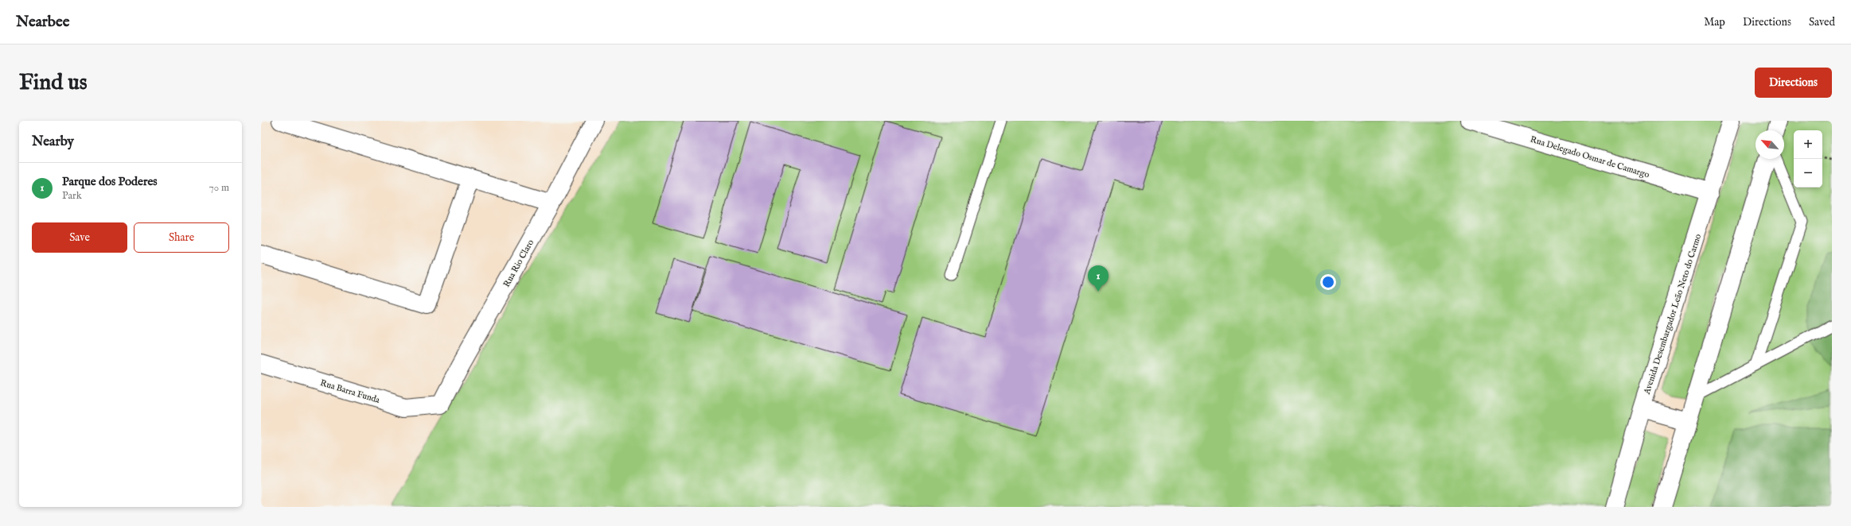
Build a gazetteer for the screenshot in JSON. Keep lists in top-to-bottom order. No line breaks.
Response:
{"streets":{"street":["Rua Delegado Osmar de Camargo","Rua Rio Claro","Avenida Desembargador Leão Neto do Carmo","Rua Barra Funda"]},"crossings":[["Rua Delegado Osmar de Camargo","Avenida Desembargador Leão Neto do Carmo"],["Rua Rio Claro","Rua Barra Funda"]],"north":"top left","page":{"header":"Nearbee","nav":["Map","Directions","Saved"],"buttons":["Directions",["Save","Share"]],"title":"Find us","heading":"Nearby","map_buttons":["+","−"],"list":[{"mark":"1","name":"Parque dos Poderes","note":"Park","value":"70 m"}],"pins":"1"}}
